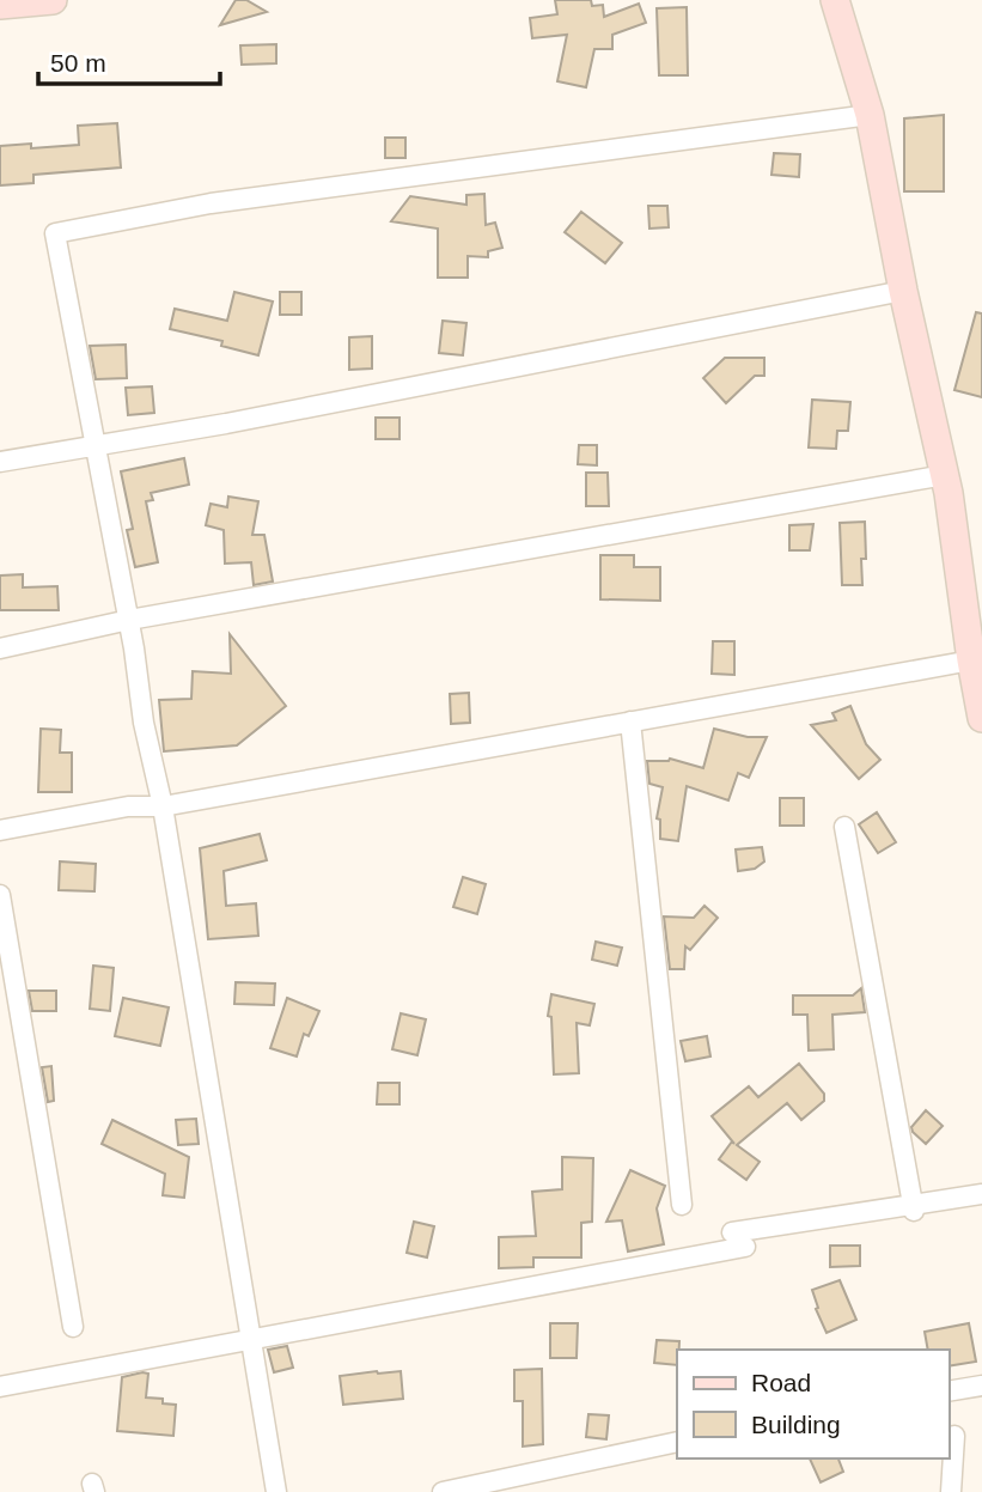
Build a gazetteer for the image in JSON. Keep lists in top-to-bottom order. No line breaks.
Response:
{"legend":["Road","Building"],"scale_bar":"50 m"}
